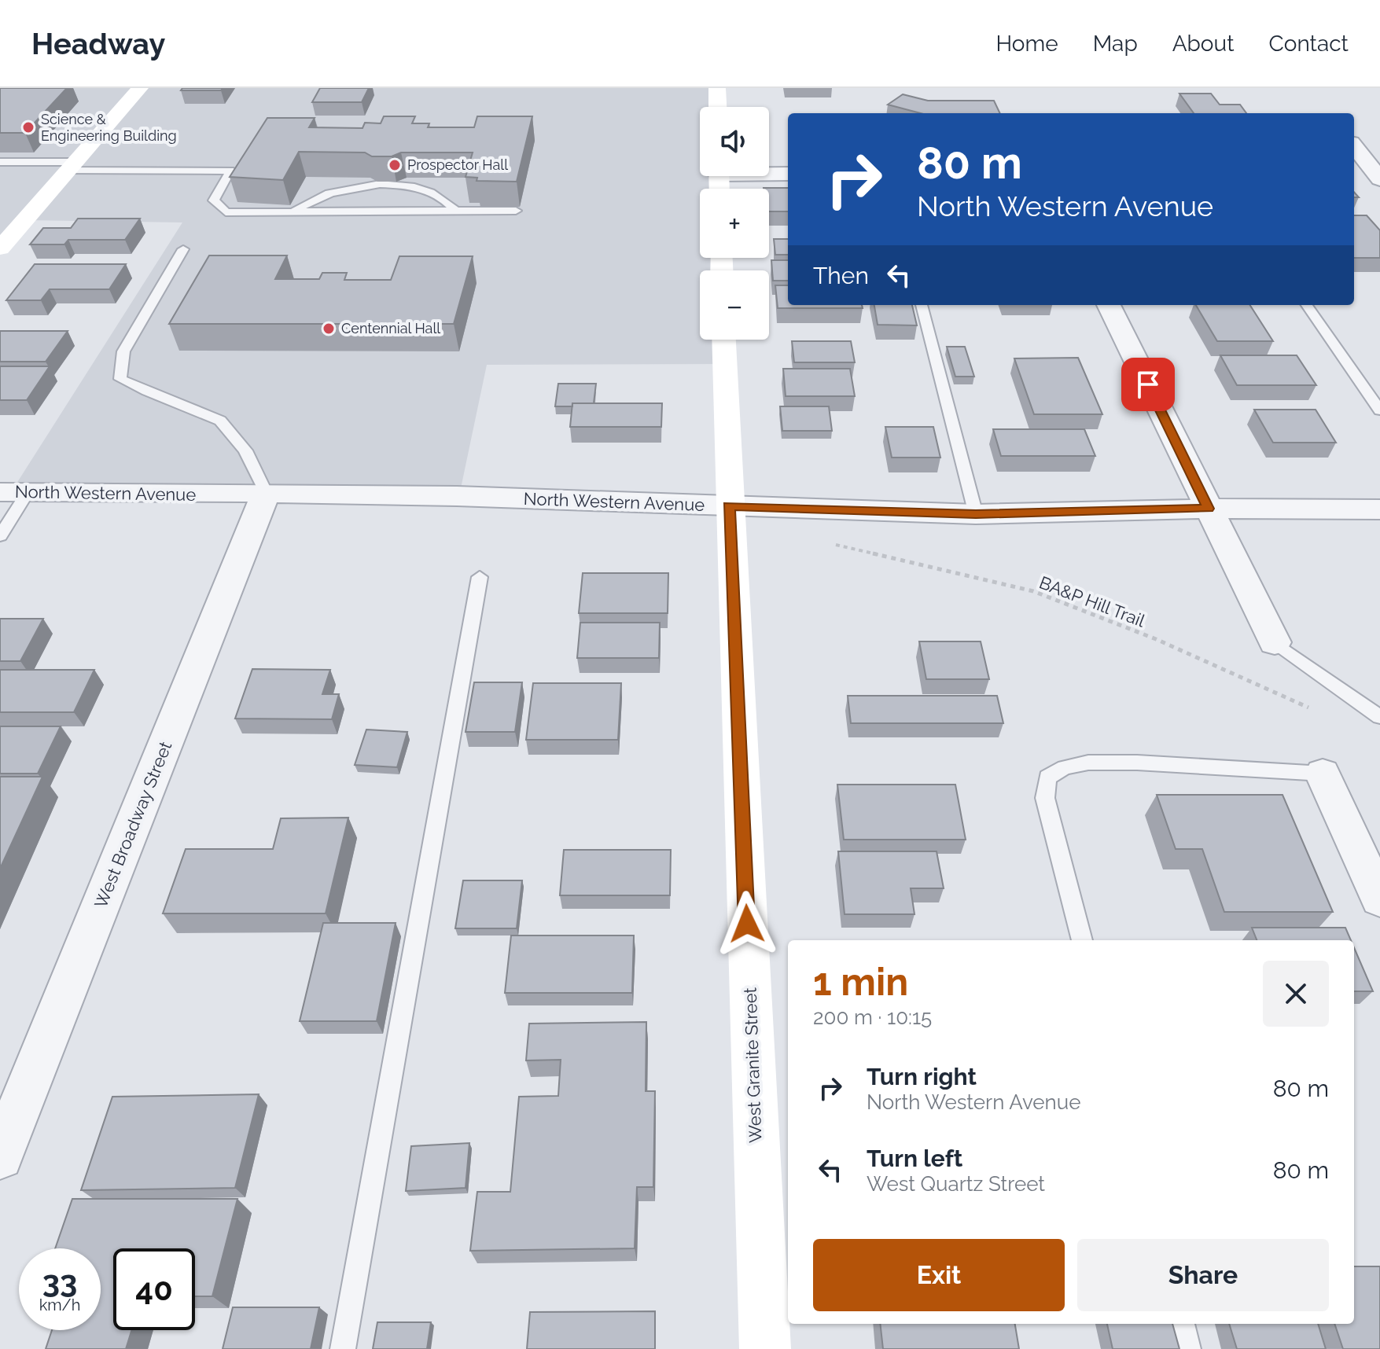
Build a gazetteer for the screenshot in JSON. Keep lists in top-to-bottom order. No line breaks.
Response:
{"streets":{"street":["North Western Avenue","West Broadway Street","West Granite Street"],"path":["BA&P Hill Trail"]},"crossings":[["North Western Avenue","West Broadway Street"],["North Western Avenue","West Granite Street"]],"places":["Science & Engineering Building","Prospector Hall","Centennial Hall"],"page":{"header":"Headway","nav":["Home","Map","About","Contact"],"map_buttons":["+","−"],"turn":["80 m","North Western Avenue"],"then":"Then","heading":["1 min","200 m · 10:15"],"list":[{"name":"Turn right","note":"North Western Avenue","value":"80 m"},{"name":"Turn left","note":"West Quartz Street","value":"80 m"}],"buttons":["Exit","Share"],"speed":"33 km/h","limit":"40"}}
